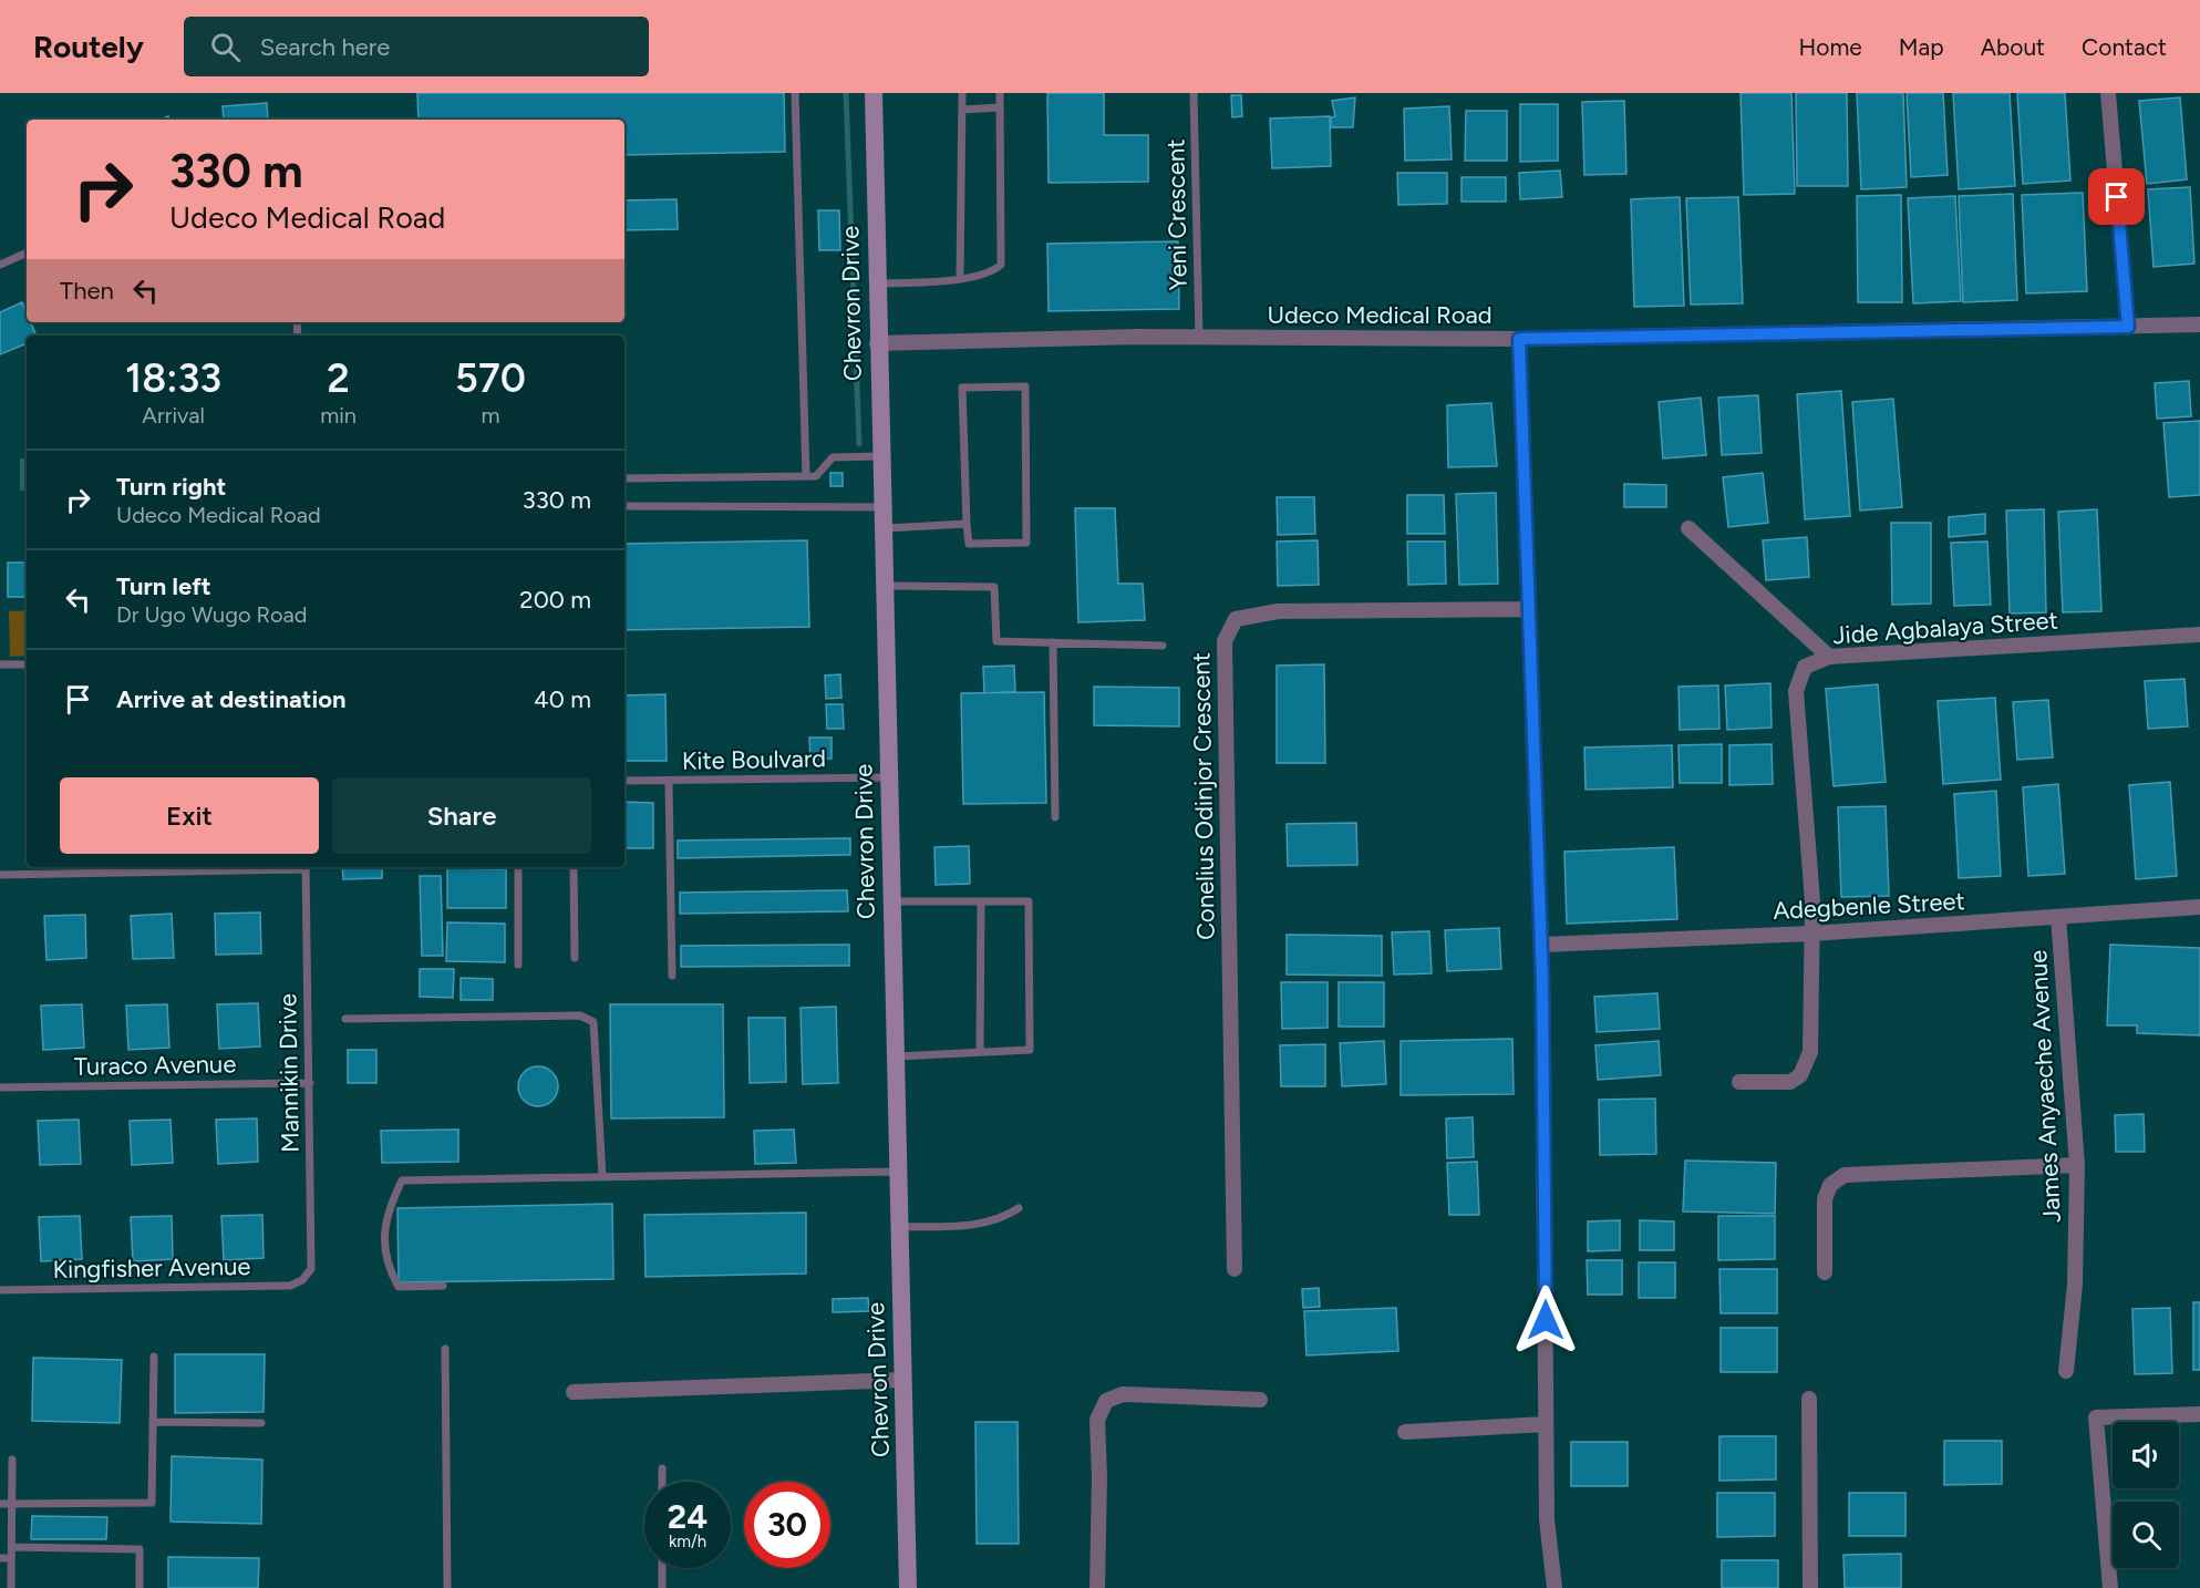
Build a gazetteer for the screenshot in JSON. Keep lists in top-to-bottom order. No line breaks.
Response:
{"streets":{"main road":["Chevron Drive"],"street":["Udeco Medical Road","Jide Agbalaya Street","Conelius Odinjor Crescent","Adegbenle Street","James Anyaeche Avenue"],"lane":["Yeni Crescent","Kite Boulvard","Turaco Avenue","Mannikin Drive","Kingfisher Avenue"]},"crossings":[["Yeni Crescent","Udeco Medical Road"],["Chevron Drive","Udeco Medical Road"],["Chevron Drive","Kite Boulvard"],["Jide Agbalaya Street","Adegbenle Street"],["Adegbenle Street","James Anyaeche Avenue"],["Turaco Avenue","Mannikin Drive"],["Mannikin Drive","Kingfisher Avenue"]],"page":{"header":"Routely","search":"Search here","nav":["Home","Map","About","Contact"],"turn":["330 m","Udeco Medical Road"],"then":"Then","eta":["18:33","Arrival","2","min","570","m"],"list":[{"name":"Turn right","note":"Udeco Medical Road","value":"330 m"},{"name":"Turn left","note":"Dr Ugo Wugo Road","value":"200 m"},{"name":"Arrive at destination","value":"40 m"}],"buttons":["Exit","Share"],"speed":"24 km/h","limit":"30"}}
